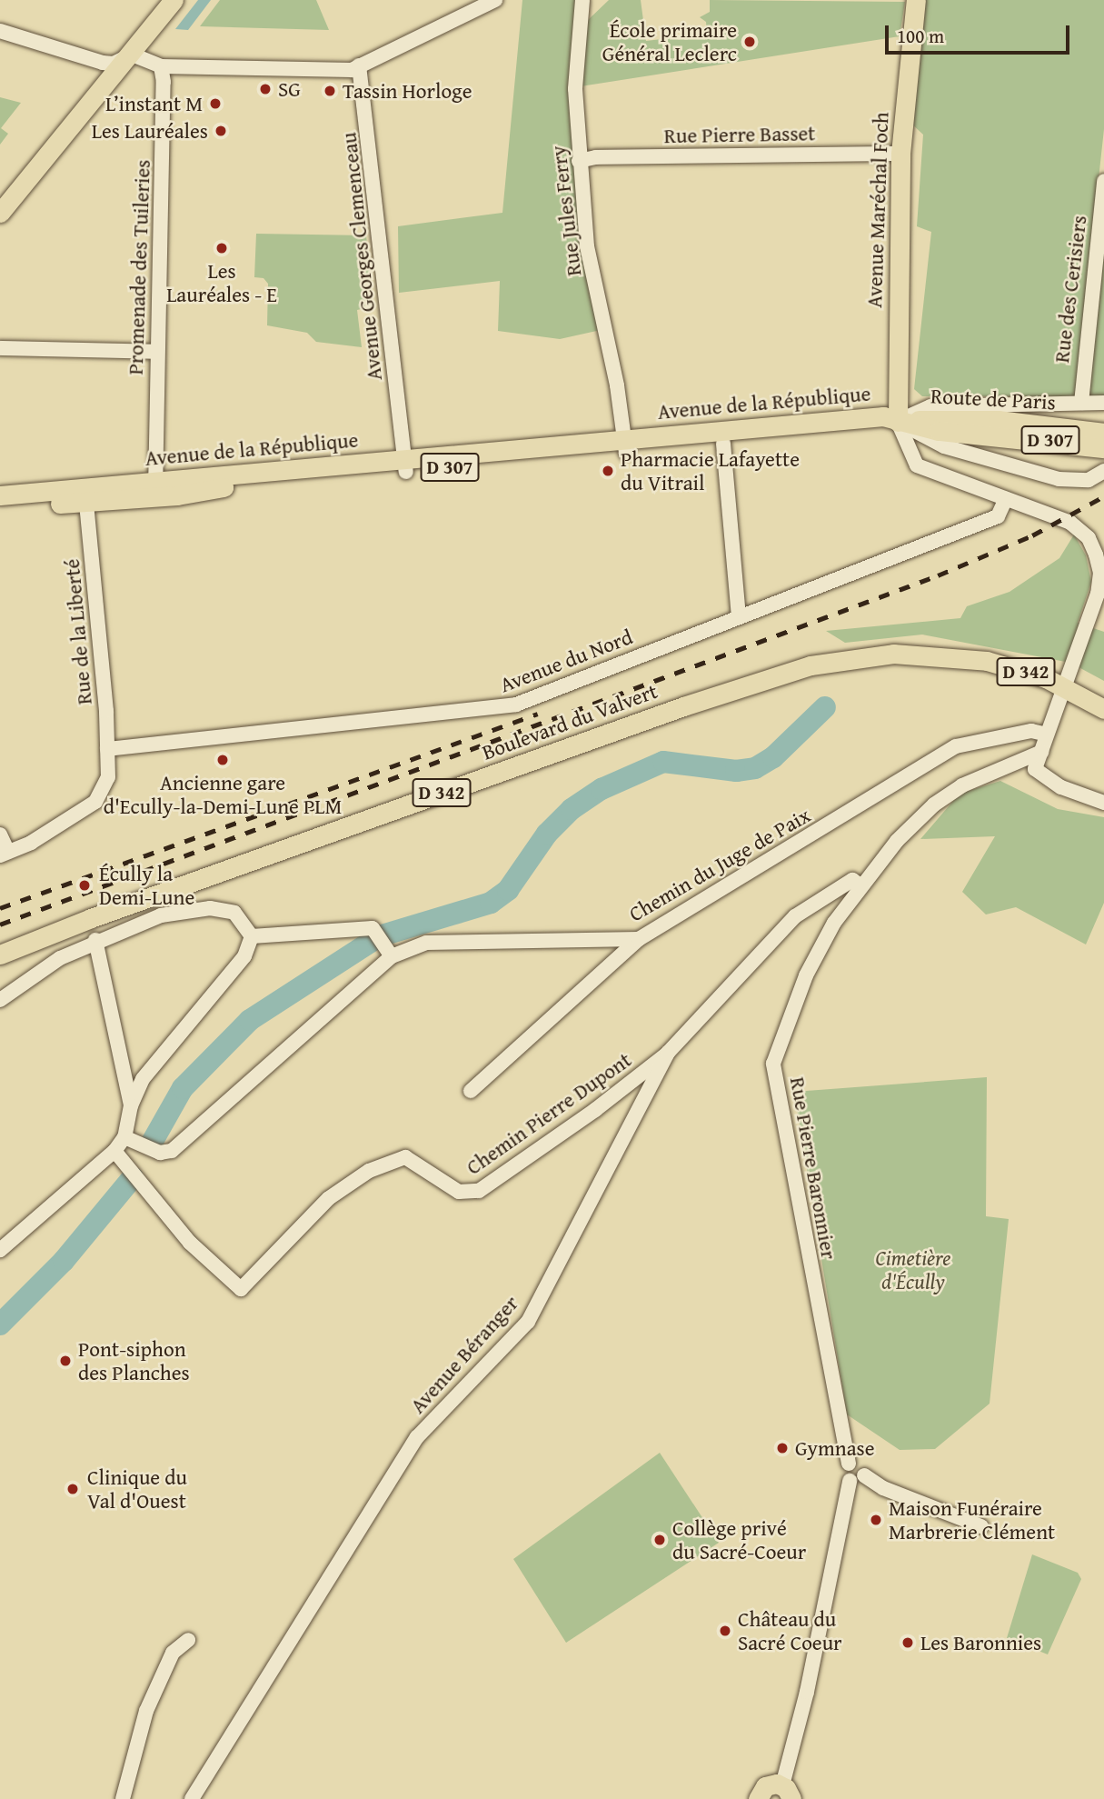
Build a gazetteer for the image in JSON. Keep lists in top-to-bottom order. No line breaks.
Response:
{"streets":{"main road":["Avenue Maréchal Foch","Route de Paris","Avenue de la République","D 307","D 342","Boulevard du Valvert"],"street":["Rue Pierre Basset","Rue Jules Ferry","Avenue Georges Clemenceau","Promenade des Tuileries","Rue des Cerisiers","Rue de la Liberté","Avenue du Nord","Chemin du Juge de Paix","Chemin Pierre Dupont","Rue Pierre Baronnier","Avenue Béranger"]},"crossings":[["Rue Pierre Basset","Avenue Maréchal Foch"],["Rue Pierre Basset","Rue Jules Ferry"],["Avenue Maréchal Foch","Route de Paris"],["Avenue Maréchal Foch","Avenue de la République"],["Rue Jules Ferry","Avenue de la République"],["Avenue Georges Clemenceau","Avenue de la République"],["Promenade des Tuileries","Avenue de la République"],["Route de Paris","Avenue de la République"],["Avenue de la République","Rue de la Liberté"],["Rue de la Liberté","Avenue du Nord"],["Chemin Pierre Dupont","Avenue Béranger"],["Rue Pierre Baronnier","Avenue Béranger"]],"parks":["Cimetière d'Écully"],"places":["École primaire Général Leclerc","SG","Tassin Horloge","L’instant M","Les Lauréales","Les Lauréales - E","Pharmacie Lafayette du Vitrail","Ancienne gare d'Ecully-la-Demi-Lune PLM","Écully la Demi-Lune","Pont-siphon des Planches","Gymnase","Clinique du Val d'Ouest","Maison Funéraire Marbrerie Clément","Collège privé du Sacré-Coeur","Château du Sacré Coeur","Les Baronnies"],"scale_bar":"100 m"}
